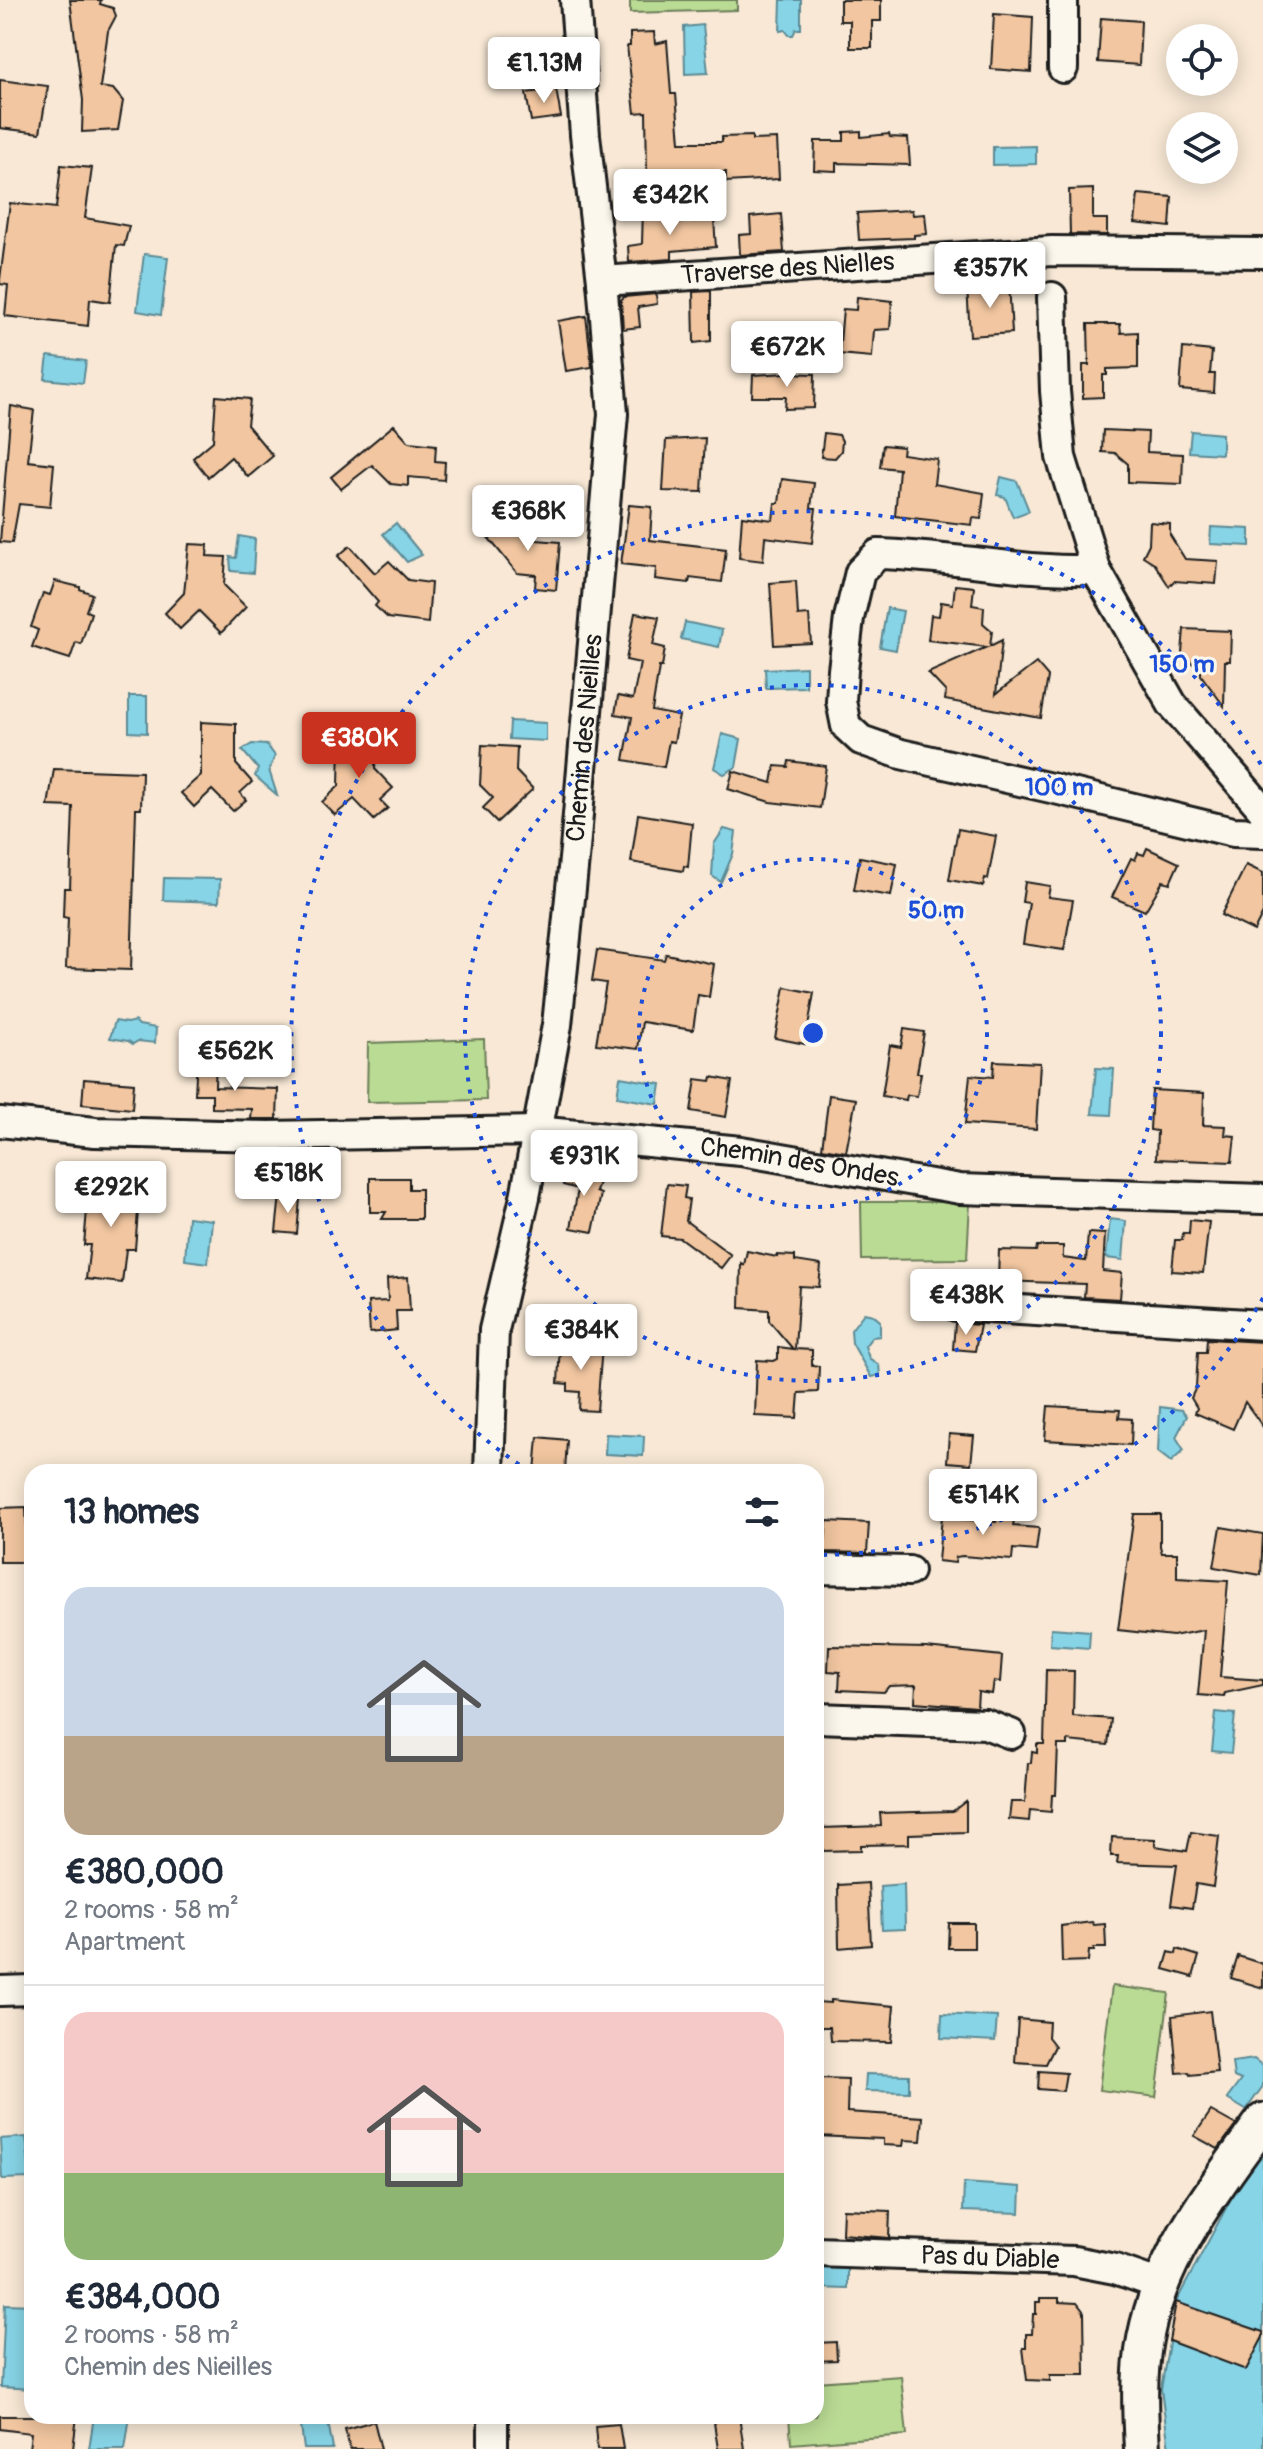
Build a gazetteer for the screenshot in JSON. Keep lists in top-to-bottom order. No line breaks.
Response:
{"streets":{"street":["Traverse des Nielles","Chemin des Nieilles","Chemin des Ondes","Pas du Diable"]},"crossings":[["Traverse des Nielles","Chemin des Nieilles"],["Chemin des Nieilles","Chemin des Ondes"]],"page":{"price":["€1.13M","€342K","€357K","€672K","€368K","€380K","€562K","€931K","€518K","€292K","€438K","€384K","€514K"],"heading":"13 homes","list":[{"name":"€380,000","note":"2 rooms · 58 m² · Apartment"},{"name":"€384,000","note":"2 rooms · 58 m² · Chemin des Nieilles"}]},"rings":["150 m","100 m","50 m"]}
